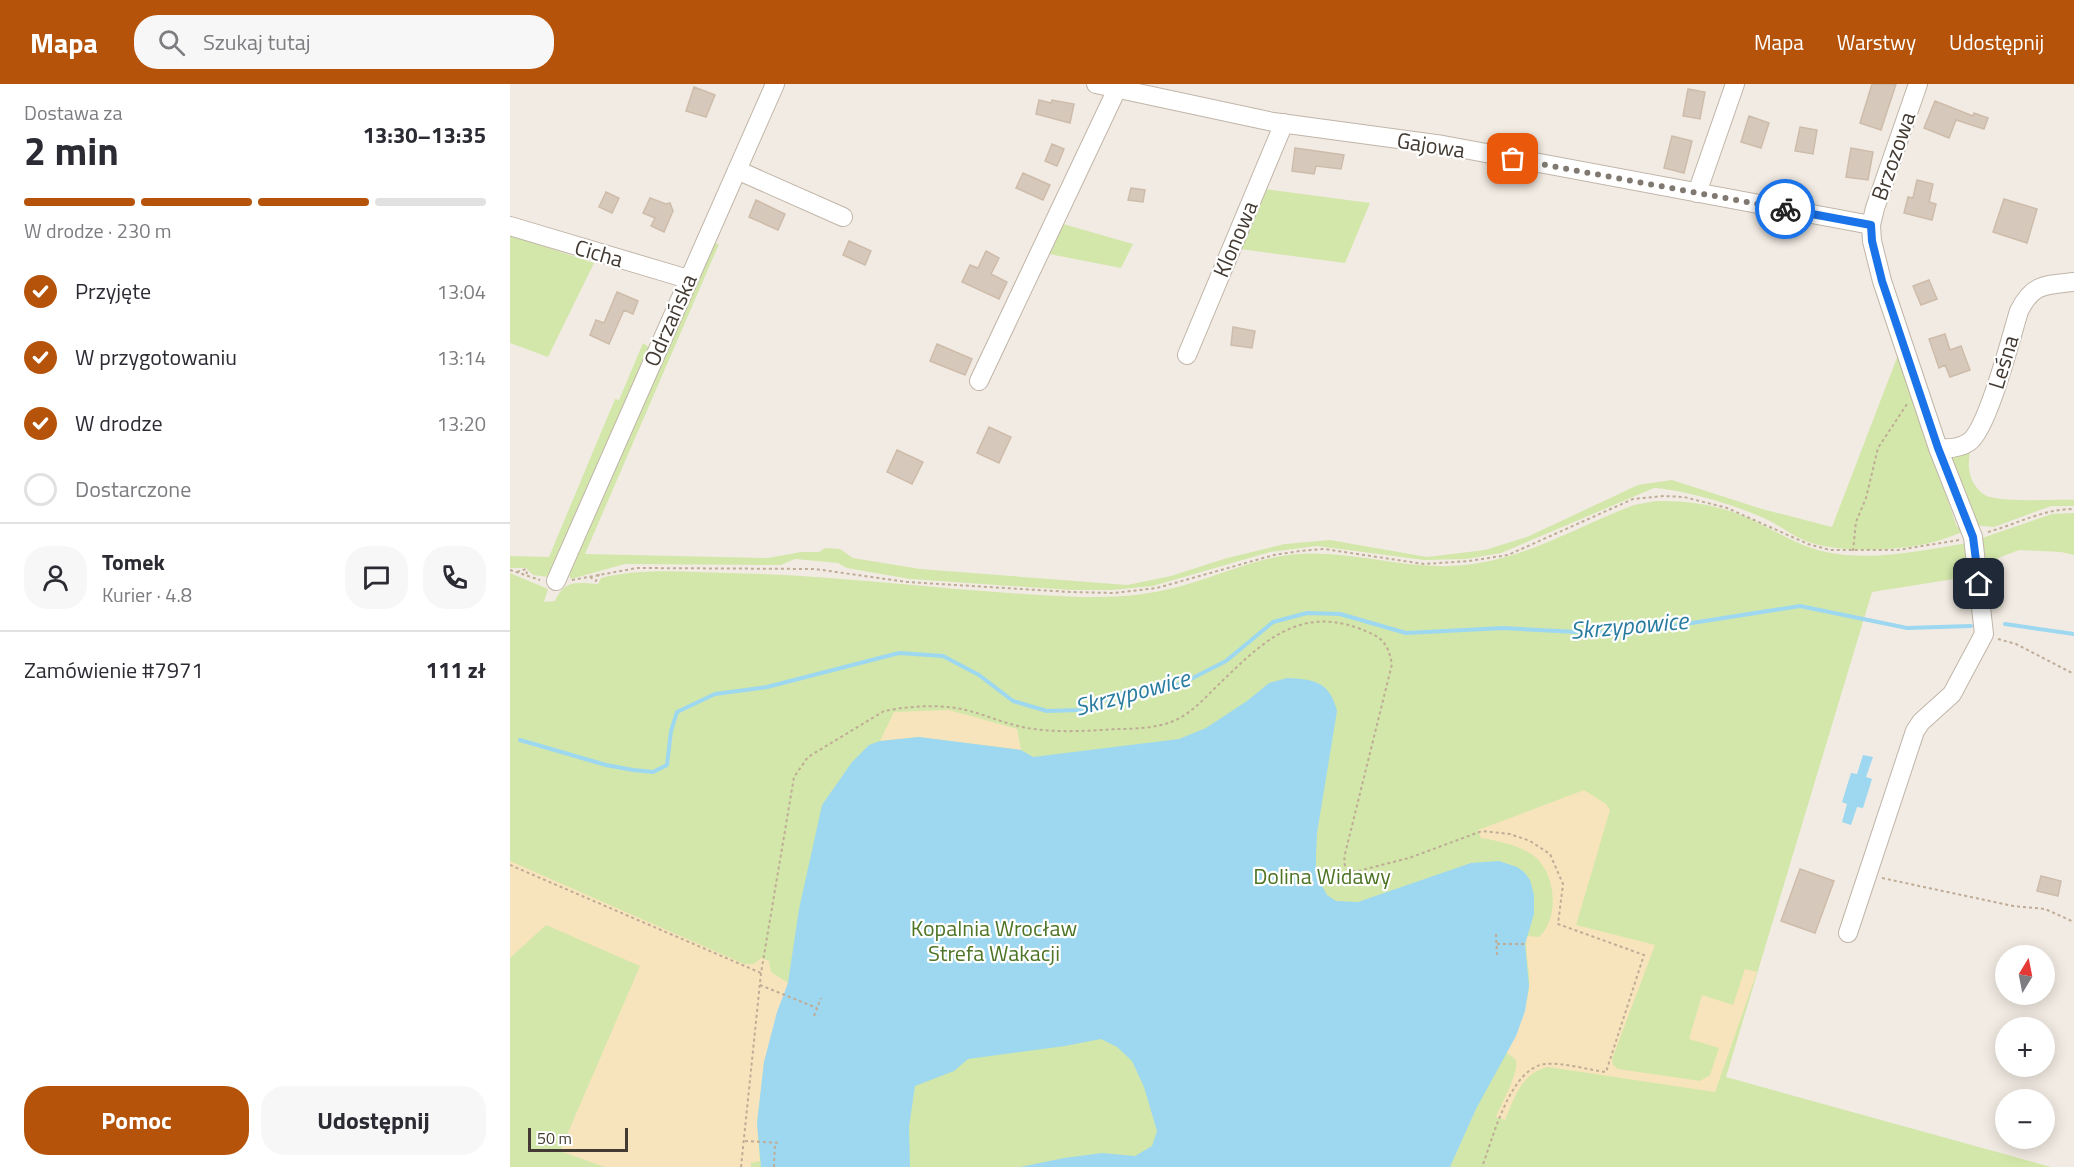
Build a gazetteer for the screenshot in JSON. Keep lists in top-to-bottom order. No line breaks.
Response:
{"streets":{"street":["Gajowa","Brzozowa","Klonowa","Cicha","Odrzańska","Leśna"]},"crossings":[["Gajowa","Brzozowa"],["Gajowa","Klonowa"],["Brzozowa","Leśna"],["Cicha","Odrzańska"]],"water":["Skrzypowice"],"parks":["Dolina Widawy","Kopalnia Wrocław Strefa Wakacji"],"scale_bar":"50 m","north":"top","page":{"header":"Mapa","search":"Szukaj tutaj","nav":["Mapa","Warstwy","Udostępnij"],"heading":["2 min","Dostawa za","13:30–13:35"],"panel":["Tomek","Kurier · 4.8","Zamówienie #7971","111 zł"],"bar":"W drodze · 230 m","list":[["Przyjęte","13:04"],["W przygotowaniu","13:14"],["W drodze","13:20"],"Dostarczone"],"map_buttons":["+","−"],"buttons":["Pomoc","Udostępnij"],"scale":"50 m"}}
